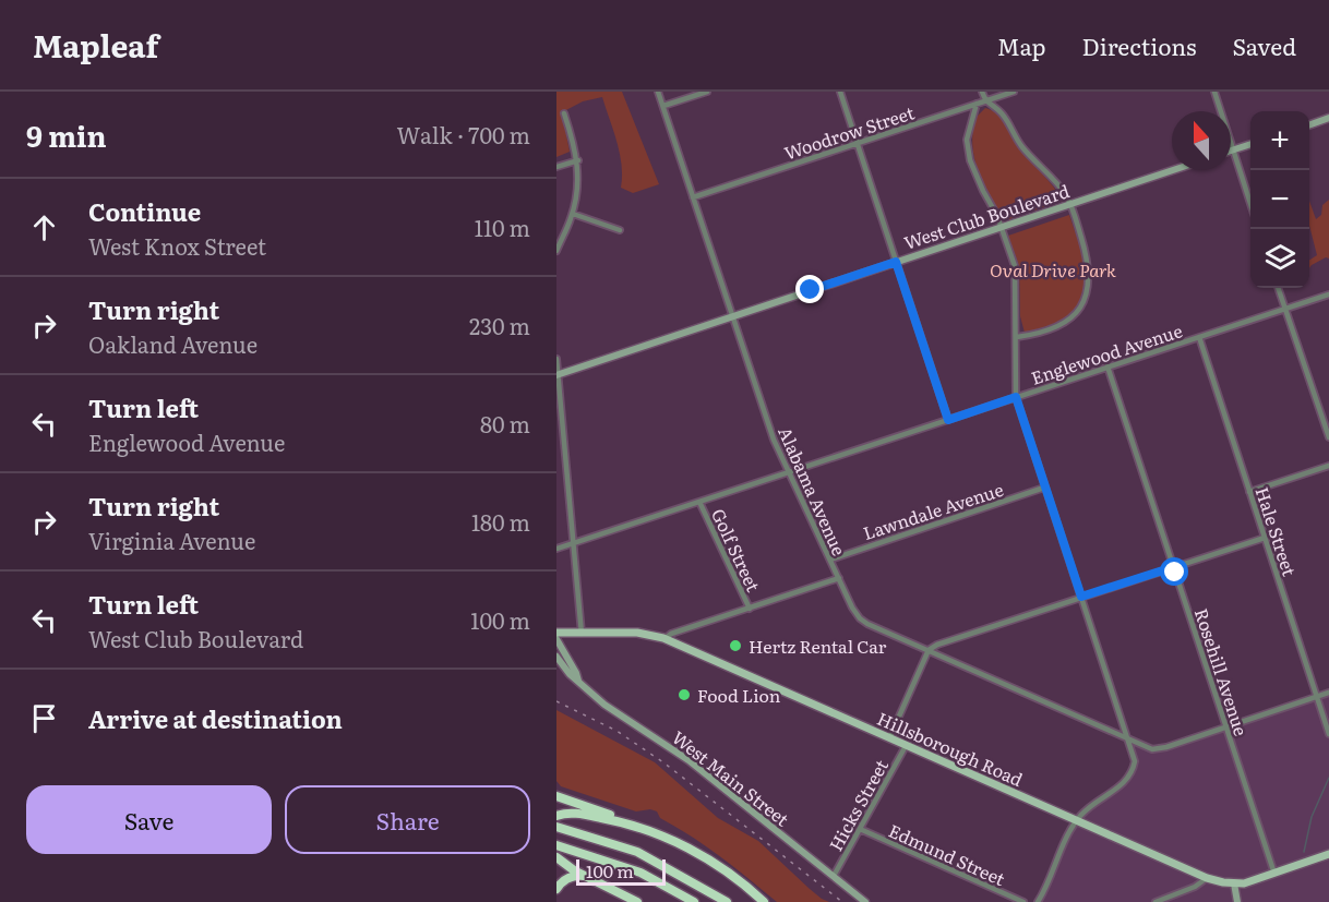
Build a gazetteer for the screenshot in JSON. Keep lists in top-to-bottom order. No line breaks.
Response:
{"streets":{"main road":["Hillsborough Road"],"street":["Woodrow Street","West Club Boulevard","Englewood Avenue","Alabama Avenue","Lawndale Avenue","Hale Street","Golf Street","Rosehill Avenue","West Main Street","Hicks Street","Edmund Street"]},"crossings":[["Woodrow Street","Alabama Avenue"],["West Club Boulevard","Alabama Avenue"],["Englewood Avenue","Alabama Avenue"],["Englewood Avenue","Hale Street"],["Englewood Avenue","Golf Street"],["Englewood Avenue","Rosehill Avenue"],["Alabama Avenue","Lawndale Avenue"],["Alabama Avenue","Hale Street"],["Alabama Avenue","Rosehill Avenue"],["Rosehill Avenue","Hillsborough Road"],["Hillsborough Road","Hicks Street"],["West Main Street","Hicks Street"],["Hicks Street","Edmund Street"]],"parks":["Oval Drive Park"],"places":["Hertz Rental Car","Food Lion"],"scale_bar":"100 m","north":"top","page":{"header":"Mapleaf","nav":["Map","Directions","Saved"],"heading":["9 min","Walk · 700 m"],"map_buttons":["+","−"],"list":[["Continue","West Knox Street","110 m"],["Turn right","Oakland Avenue","230 m"],["Turn left","Englewood Avenue","80 m"],["Turn right","Virginia Avenue","180 m"],["Turn left","West Club Boulevard","100 m"],"Arrive at destination"],"buttons":["Save","Share"],"scale":"100 m"}}
